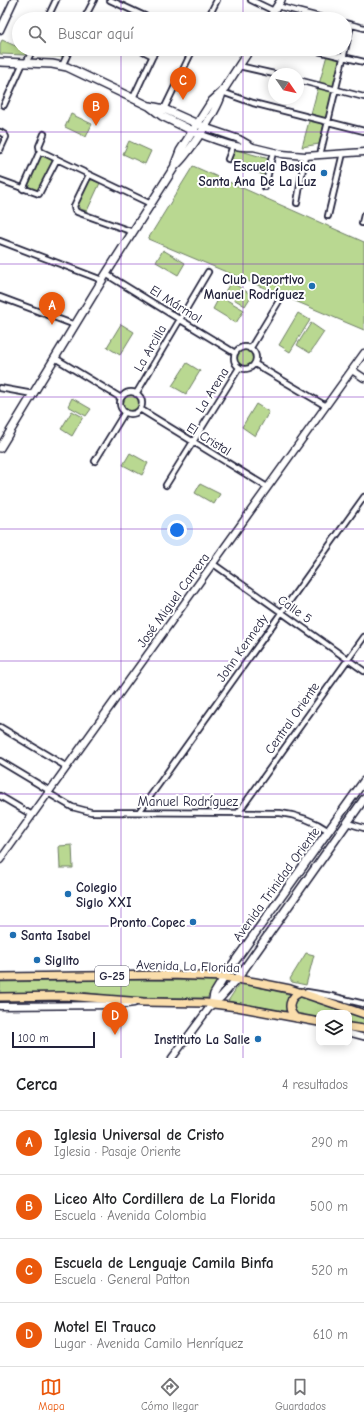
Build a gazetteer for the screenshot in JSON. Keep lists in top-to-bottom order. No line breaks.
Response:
{"streets":{"main road":["Avenida Trinidad Oriente","Avenida La Florida","G-25"],"street":["El Mármol","La Arcilla","La Arena","El Cristal","José Miguel Carrera","Calle 5","John Kennedy","Central Oriente","Manuel Rodríguez"]},"crossings":[["El Mármol","La Arcilla"],["El Mármol","La Arena"],["La Arcilla","El Cristal"],["La Arena","El Cristal"],["El Cristal","José Miguel Carrera"],["José Miguel Carrera","Calle 5"],["José Miguel Carrera","Manuel Rodríguez"],["Calle 5","John Kennedy"],["Calle 5","Central Oriente"],["John Kennedy","Manuel Rodríguez"],["Central Oriente","Manuel Rodríguez"],["Manuel Rodríguez","Avenida Trinidad Oriente"],["Avenida Trinidad Oriente","Avenida La Florida"],["Avenida Trinidad Oriente","G-25"]],"places":["Escuela Basica Santa Ana De La Luz","Club Deportivo Manuel Rodríguez","Colegio Siglo XXI","Pronto Copec","Santa Isabel","Siglito","Instituto La Salle"],"scale_bar":"100 m","north":"bottom right","page":{"search":"Buscar aquí","pins":["C","B","A","D"],"scale":"100 m","heading":["Cerca","4 resultados"],"list":[{"mark":"A","name":"Iglesia Universal de Cristo","note":"Iglesia · Pasaje Oriente","value":"290 m"},{"mark":"B","name":"Liceo Alto Cordillera de La Florida","note":"Escuela · Avenida Colombia","value":"500 m"},{"mark":"C","name":"Escuela de Lenguaje Camila Binfa","note":"Escuela · General Patton","value":"520 m"},{"mark":"D","name":"Motel El Trauco","note":"Lugar · Avenida Camilo Henríquez","value":"610 m"}],"nav":["Mapa","Cómo llegar","Guardados"]}}
